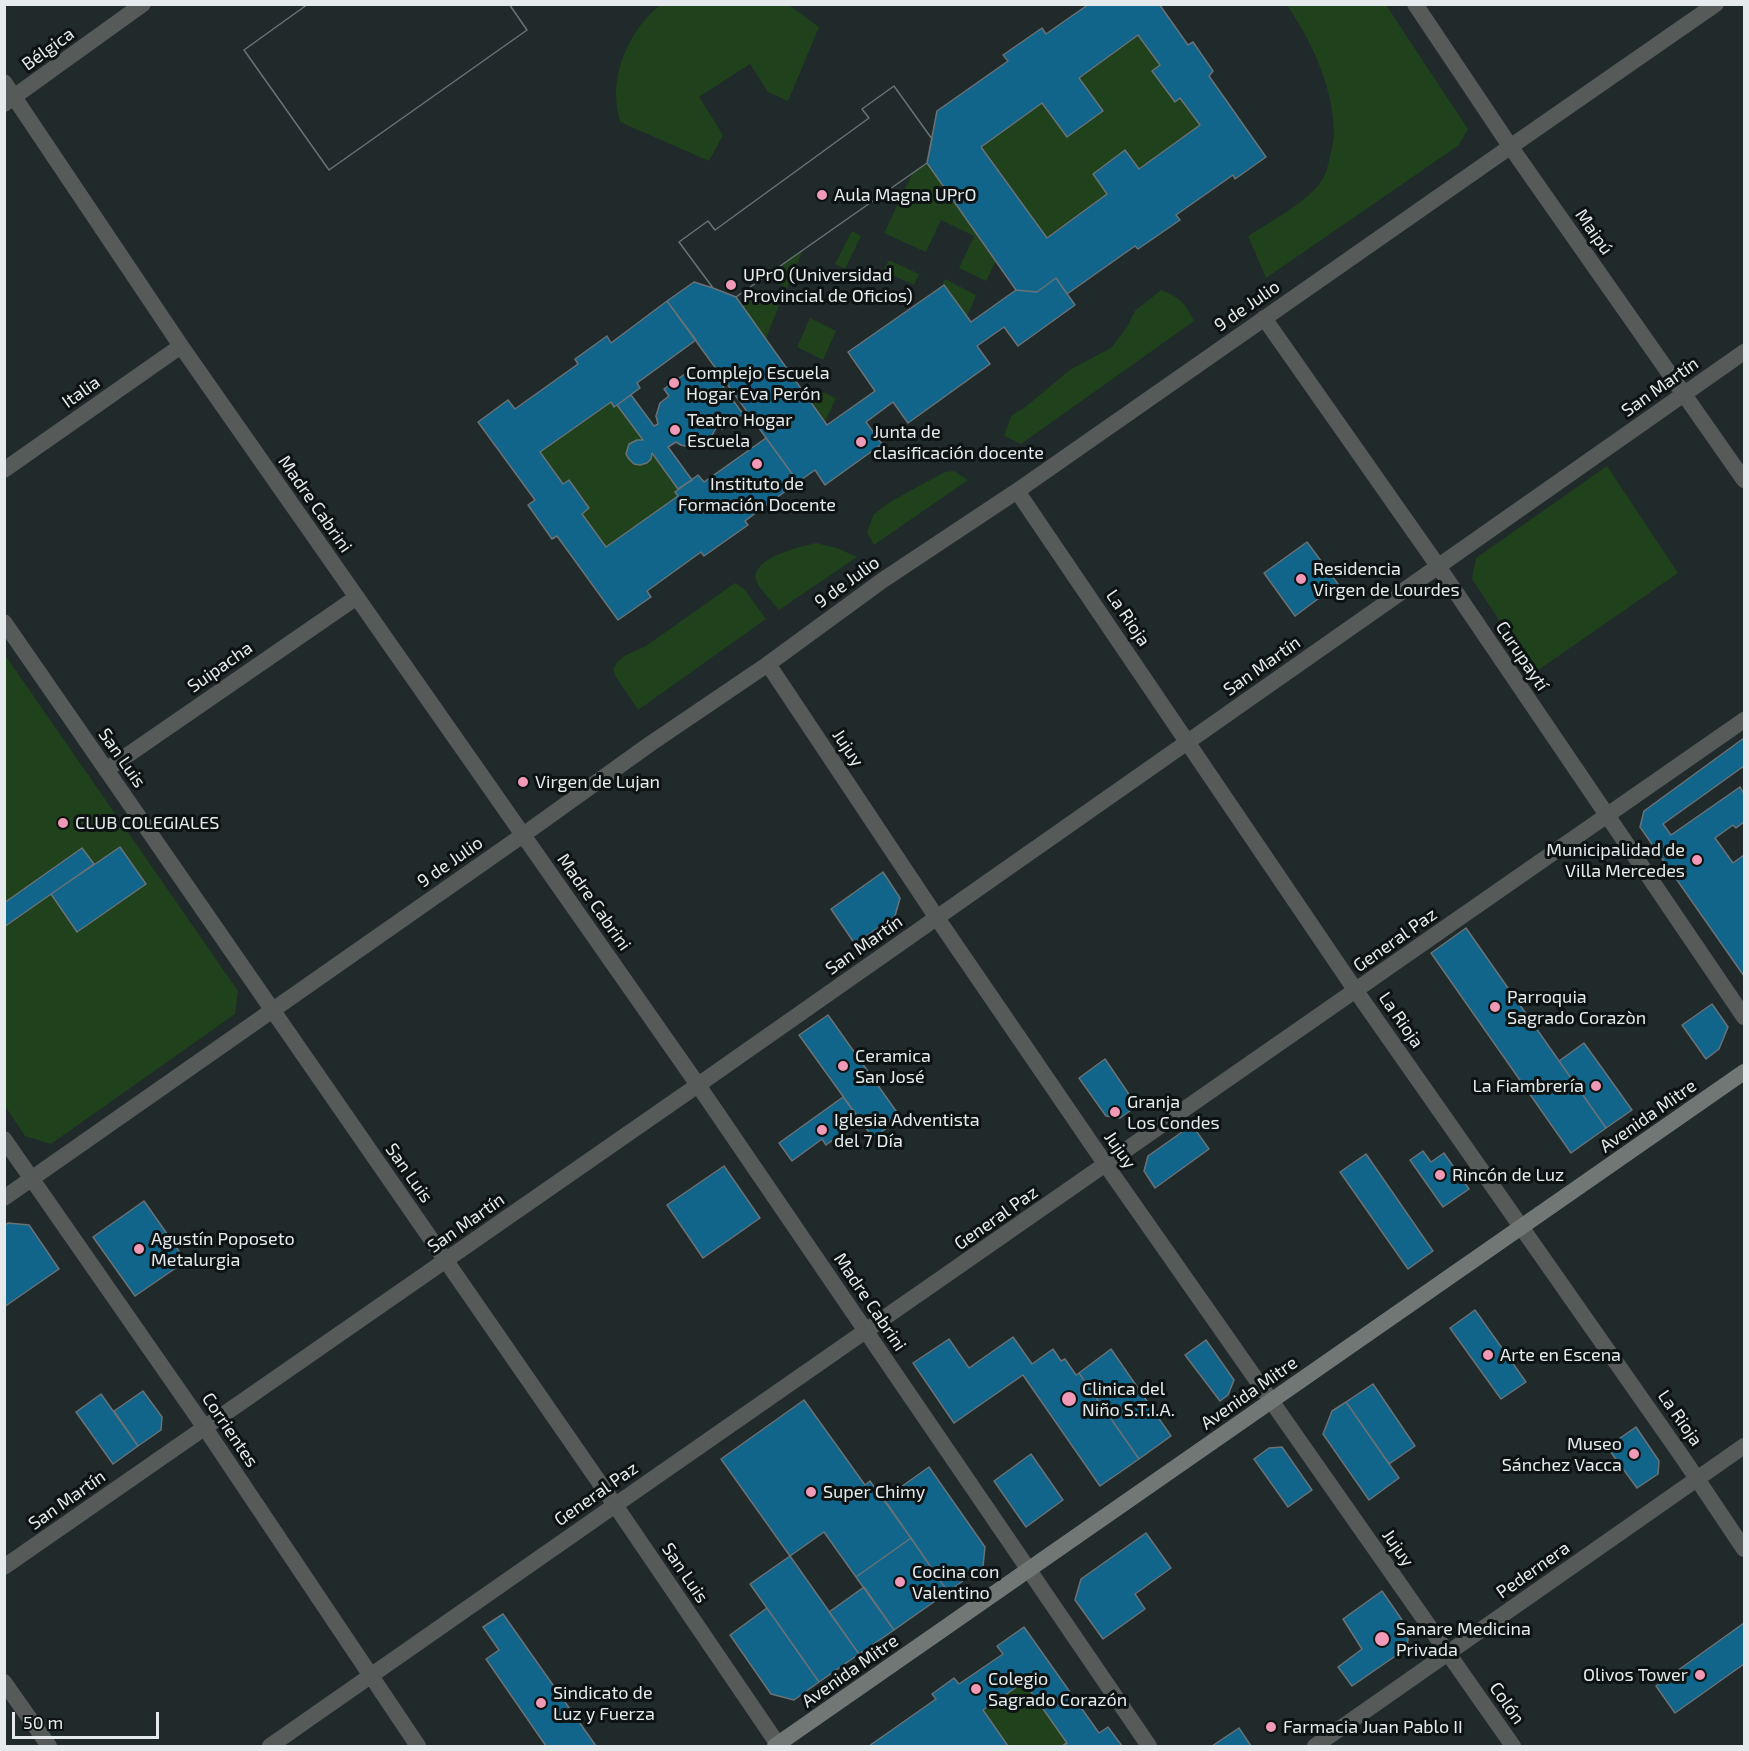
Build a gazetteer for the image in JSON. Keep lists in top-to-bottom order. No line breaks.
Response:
{"streets":{"main road":["Avenida Mitre"],"street":["Bélgica","Maipú","9 de Julio","San Martín","Italia","Madre Cabrini","La Rioja","Curupaytí","Suipacha","Jujuy","San Luis","General Paz","Corrientes","Pedernera","Colón"]},"crossings":[["Bélgica","Madre Cabrini"],["Maipú","9 de Julio"],["Maipú","San Martín"],["9 de Julio","Madre Cabrini"],["9 de Julio","La Rioja"],["9 de Julio","Curupaytí"],["9 de Julio","Jujuy"],["9 de Julio","San Luis"],["9 de Julio","Corrientes"],["San Martín","Madre Cabrini"],["San Martín","La Rioja"],["San Martín","Curupaytí"],["San Martín","Jujuy"],["San Martín","San Luis"],["San Martín","Corrientes"],["Italia","Madre Cabrini"],["Madre Cabrini","Suipacha"],["Madre Cabrini","General Paz"],["Madre Cabrini","Avenida Mitre"],["La Rioja","General Paz"],["La Rioja","Avenida Mitre"],["La Rioja","Pedernera"],["Curupaytí","General Paz"],["Suipacha","San Luis"],["Jujuy","General Paz"],["Jujuy","Avenida Mitre"],["Jujuy","Pedernera"],["Jujuy","Colón"],["San Luis","General Paz"],["San Luis","Avenida Mitre"],["General Paz","Corrientes"],["Pedernera","Colón"]],"places":["Aula Magna UPrO","UPrO (Universidad Provincial de Oficios)","Complejo Escuela Hogar Eva Perón","Teatro Hogar Escuela","Junta de clasificación docente","Instituto de Formación Docente","Residencia Virgen de Lourdes","Virgen de Lujan","CLUB COLEGIALES","Municipalidad de Villa Mercedes","Parroquia Sagrado Corazòn","Ceramica San José","La Fiambrería","Granja Los Condes","Iglesia Adventista del 7 Día","Rincón de Luz","Agustín Poposeto Metalurgia","Arte en Escena","Clinica del Niño S.T.I.A.","Museo Sánchez Vacca","Super Chimy","Cocina con Valentino","Sanare Medicina Privada","Olivos Tower","Colegio Sagrado Corazón","Sindicato de Luz y Fuerza","Farmacia Juan Pablo II"],"scale_bar":"50 m"}
